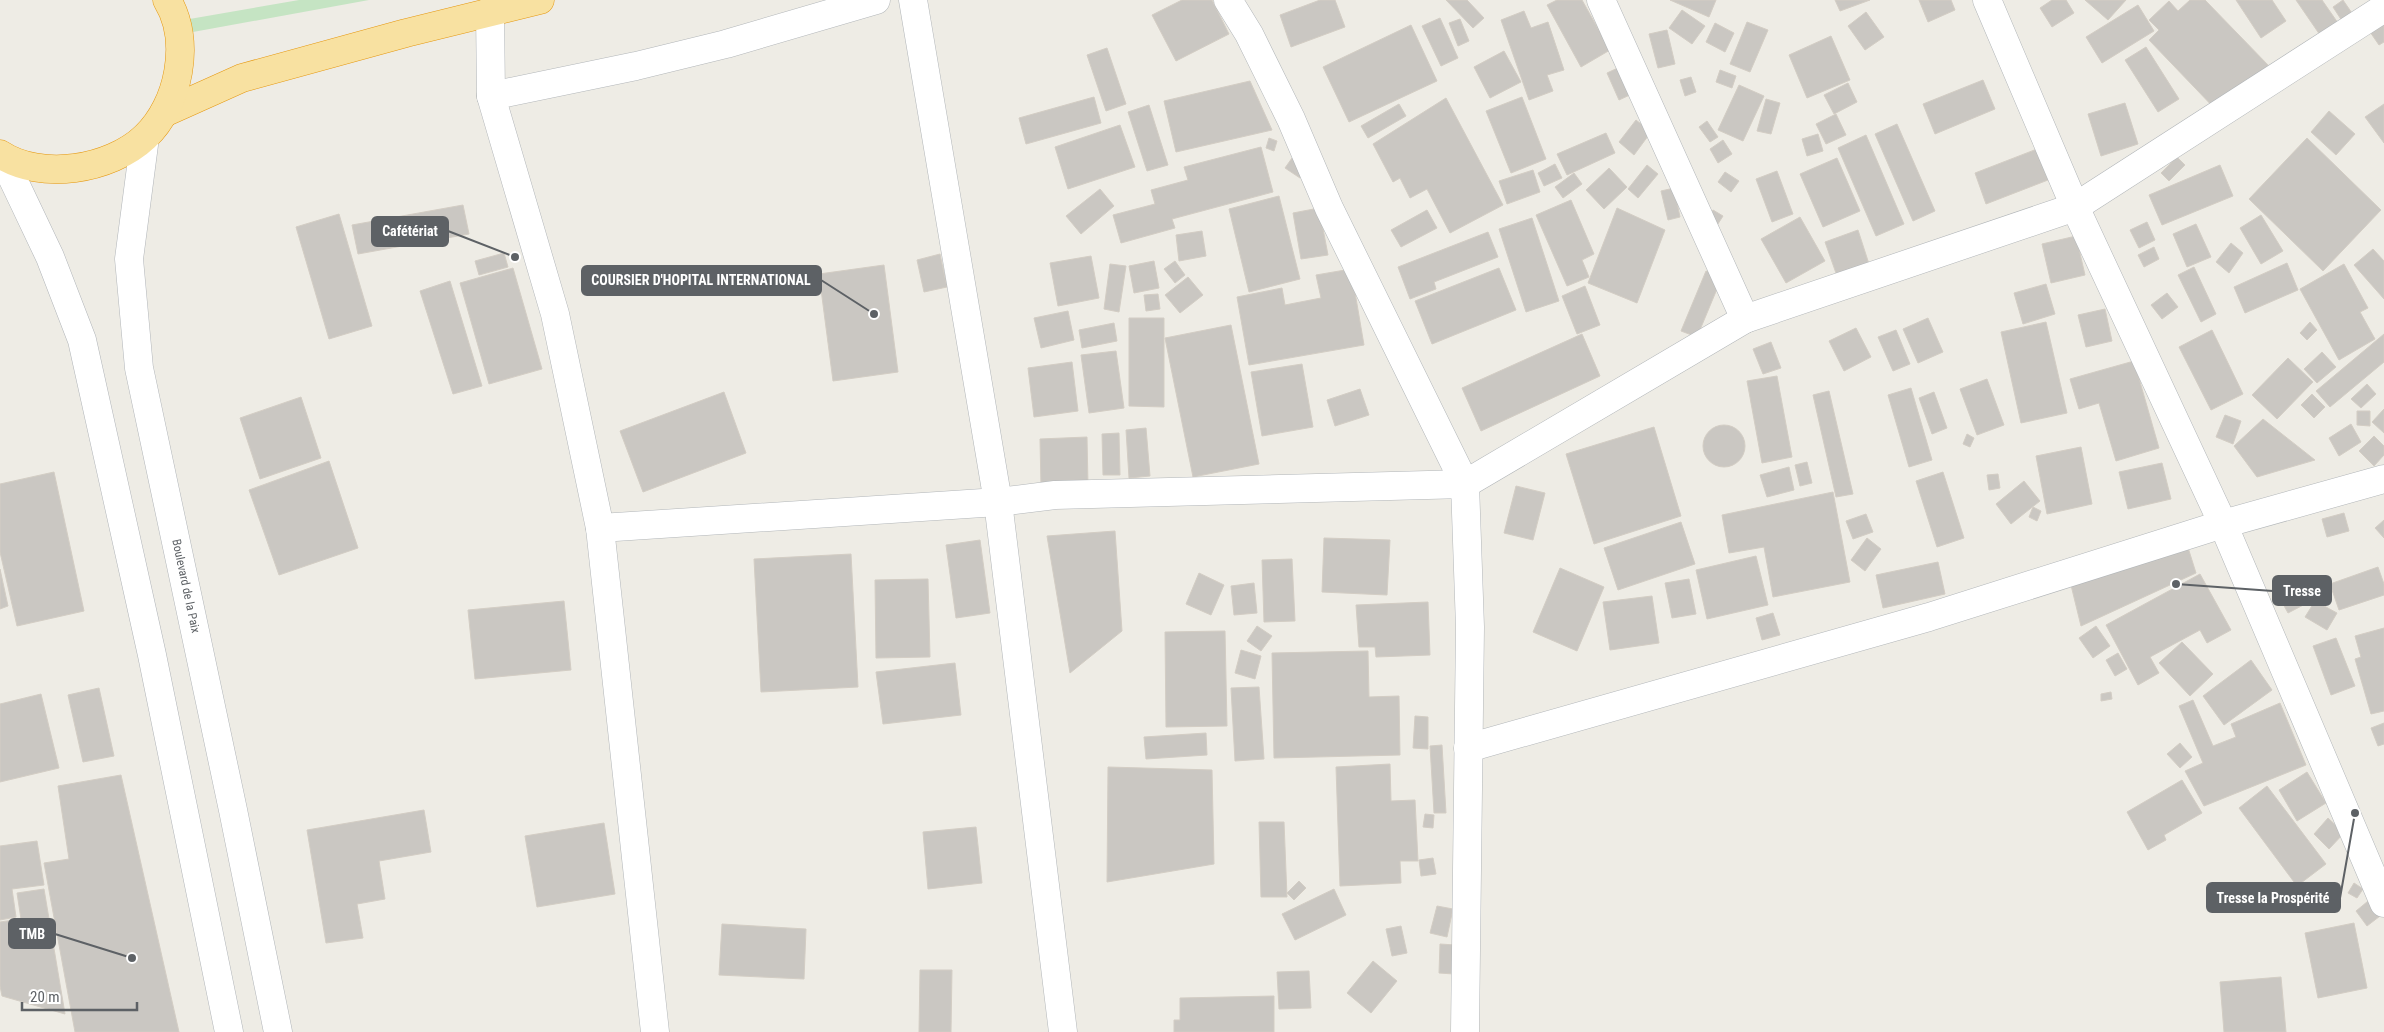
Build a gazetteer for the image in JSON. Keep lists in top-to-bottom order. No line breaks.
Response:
{"streets":{"street":["Boulevard de la Paix"]},"places":["Cafétériat","COURSIER D'HOPITAL INTERNATIONAL","Tresse","Tresse la Prospérité","TMB"],"scale_bar":"20 m"}
